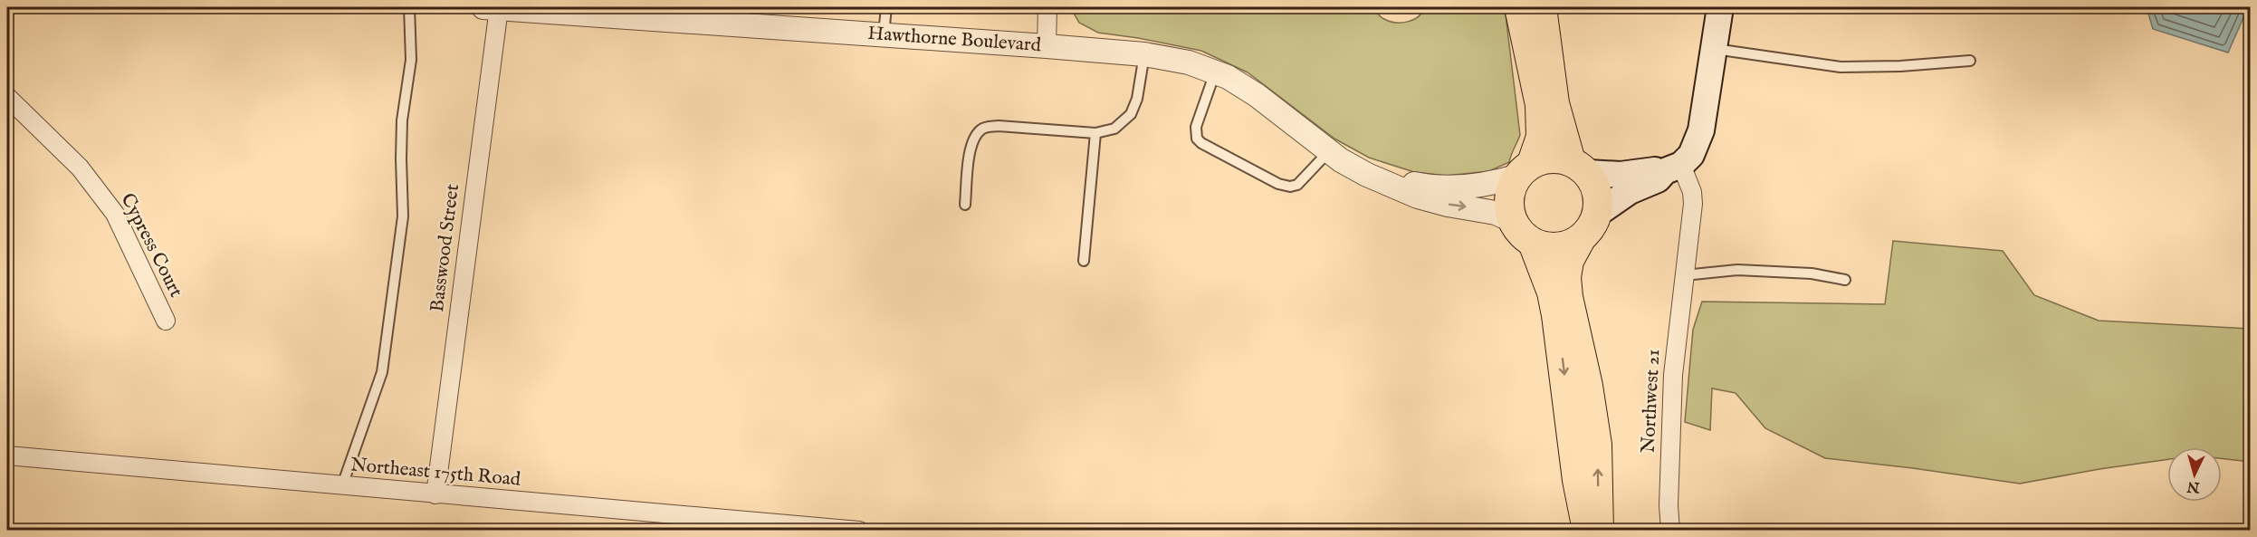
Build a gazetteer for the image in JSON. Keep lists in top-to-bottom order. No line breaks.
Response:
{"streets":{"street":["Hawthorne Boulevard","Cypress Court","Basswood Street","Northwest 21","Northeast 175th Road"]},"crossings":[["Hawthorne Boulevard","Basswood Street"],["Basswood Street","Northeast 175th Road"]],"north":"bottom"}
